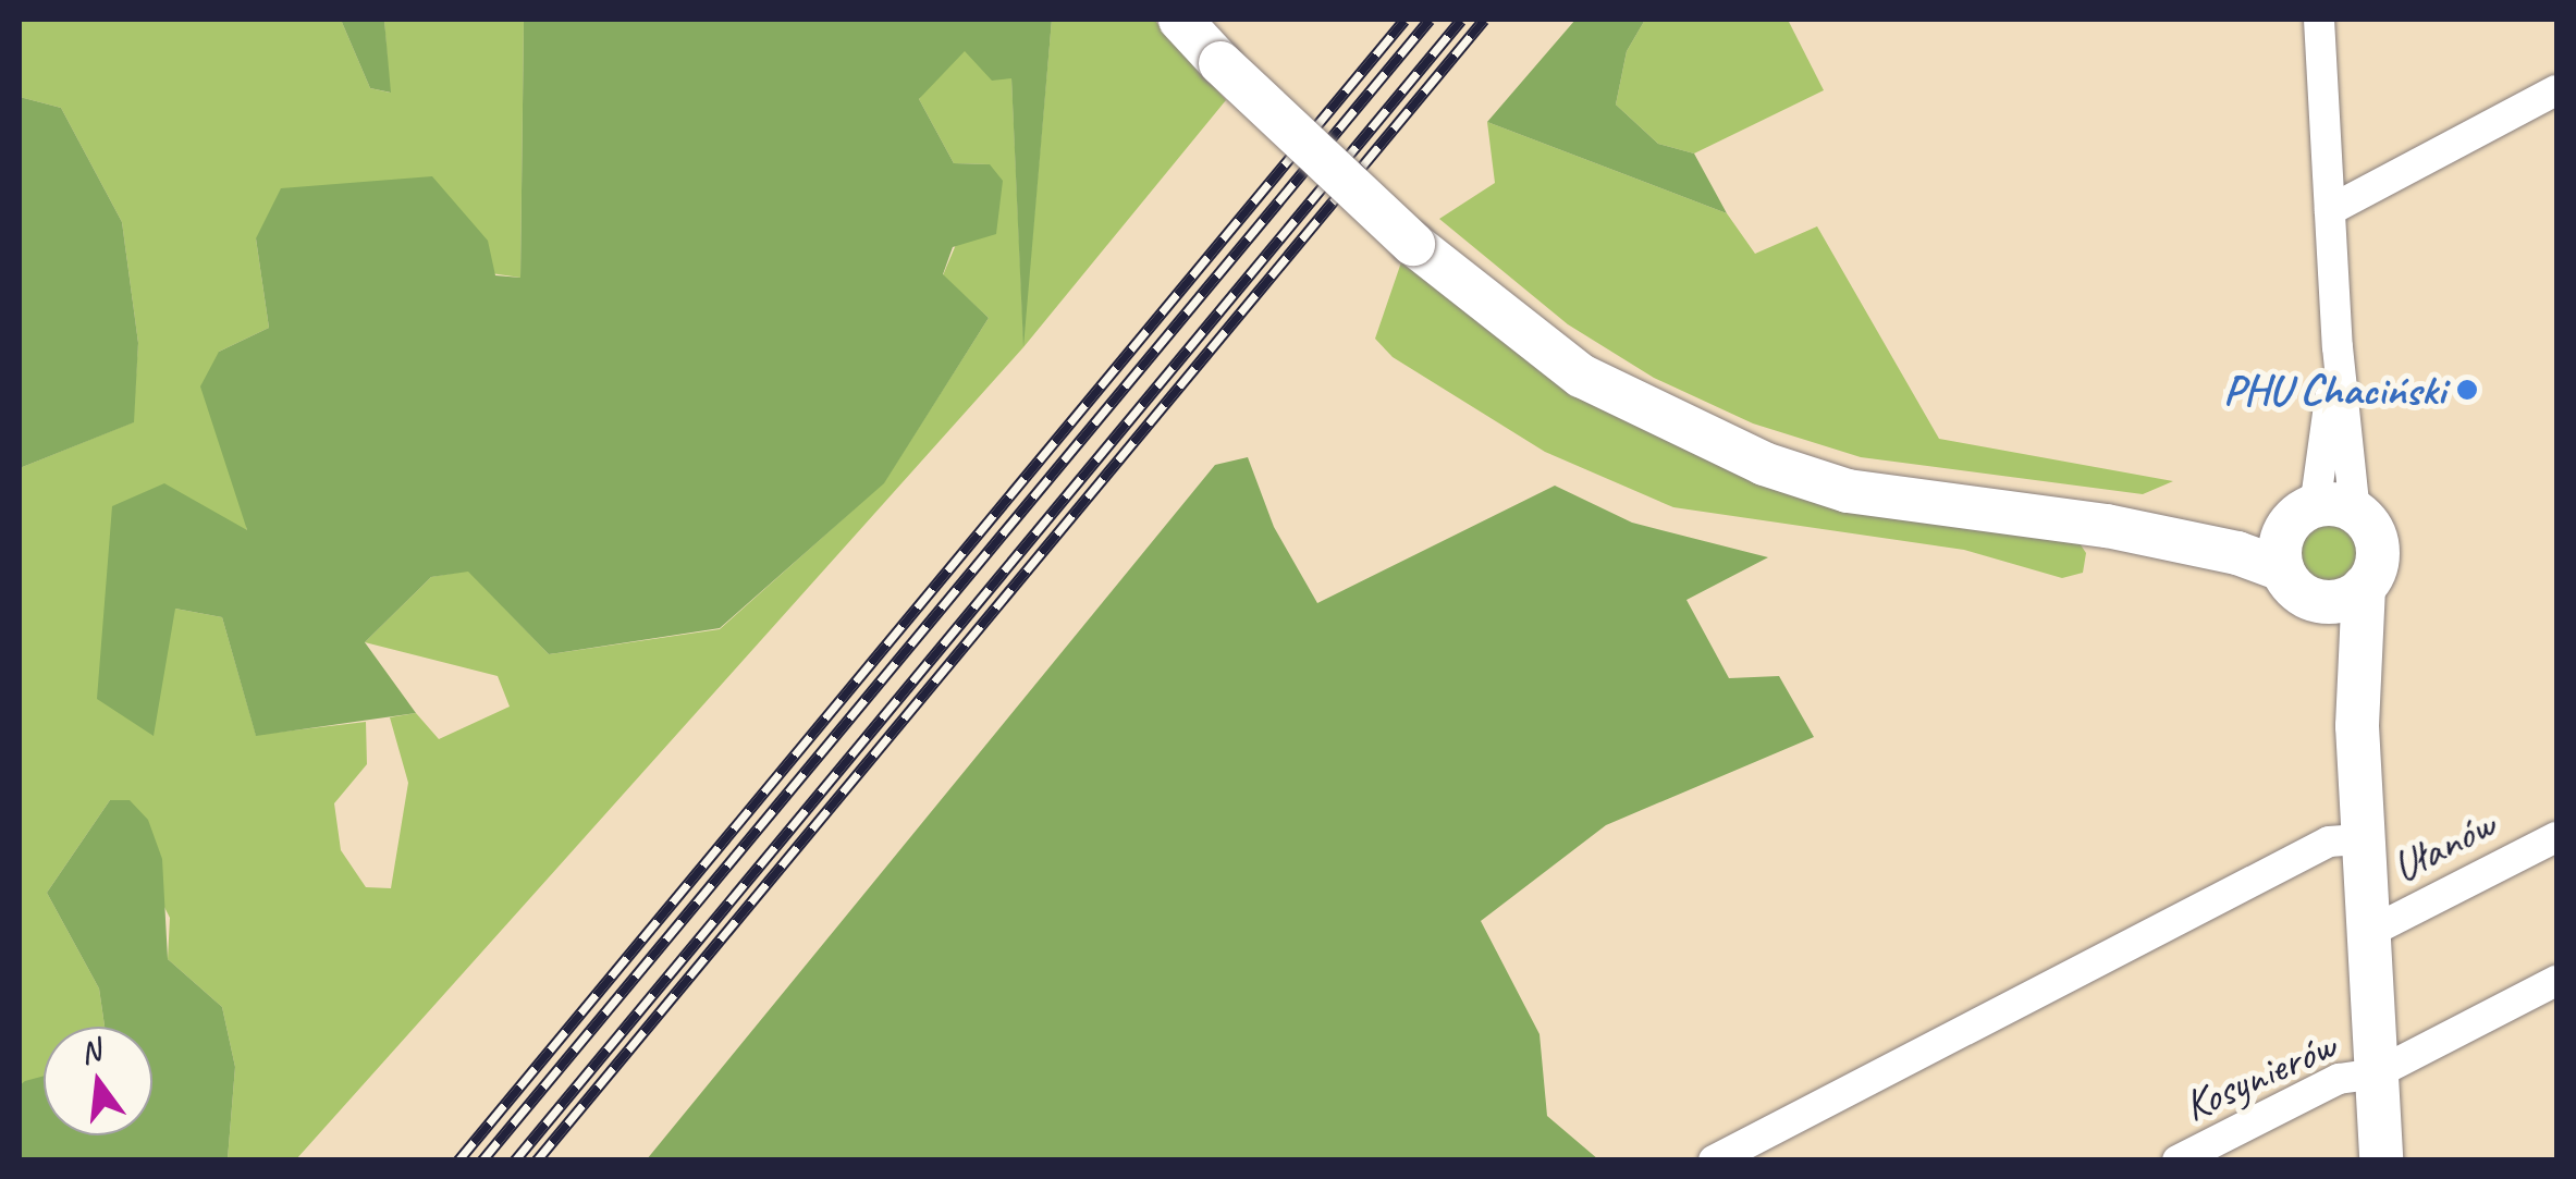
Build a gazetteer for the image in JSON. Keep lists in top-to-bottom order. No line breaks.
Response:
{"streets":{"street":["Ułanów","Kosynierów"]},"places":["PHU Chaciński"],"north":"top"}
